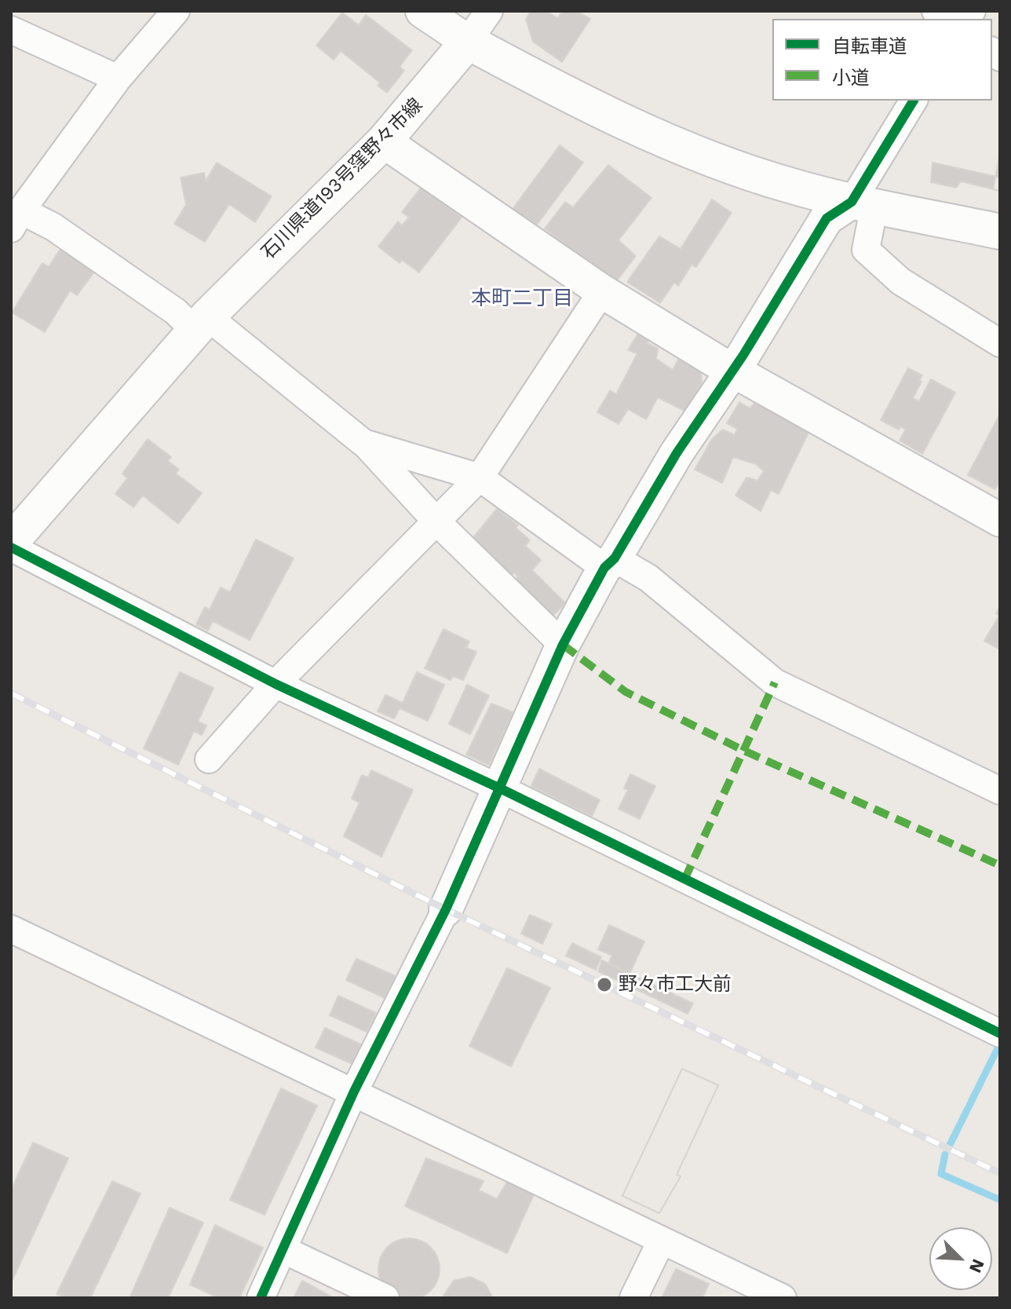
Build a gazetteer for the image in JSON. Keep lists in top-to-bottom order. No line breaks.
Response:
{"streets":{"main road":["石川県道193号窪野々市線"]},"districts":["本町二丁目"],"places":["野々市工大前"],"legend":["自転車道","小道"],"north":"bottom right"}
